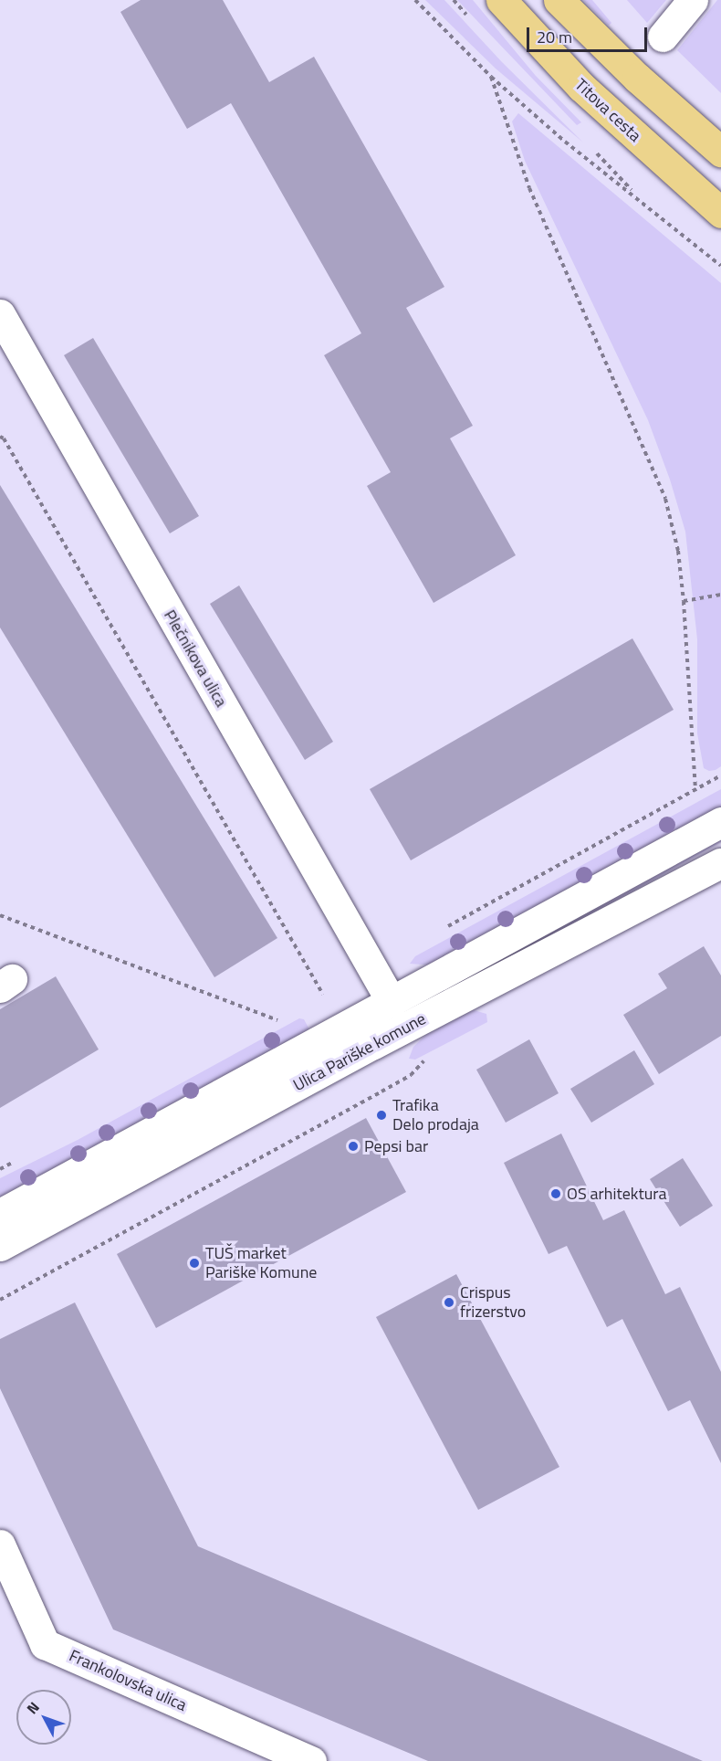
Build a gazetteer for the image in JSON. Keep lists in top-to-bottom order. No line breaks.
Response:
{"streets":{"main road":["Titova cesta"],"street":["Plečnikova ulica","Ulica Pariške komune","Frankolovska ulica"]},"places":["Trafika Delo prodaja","Pepsi bar","OS arhitektura","TUŠ market Pariške Komune","Crispus frizerstvo"],"scale_bar":"20 m","north":"top left"}
